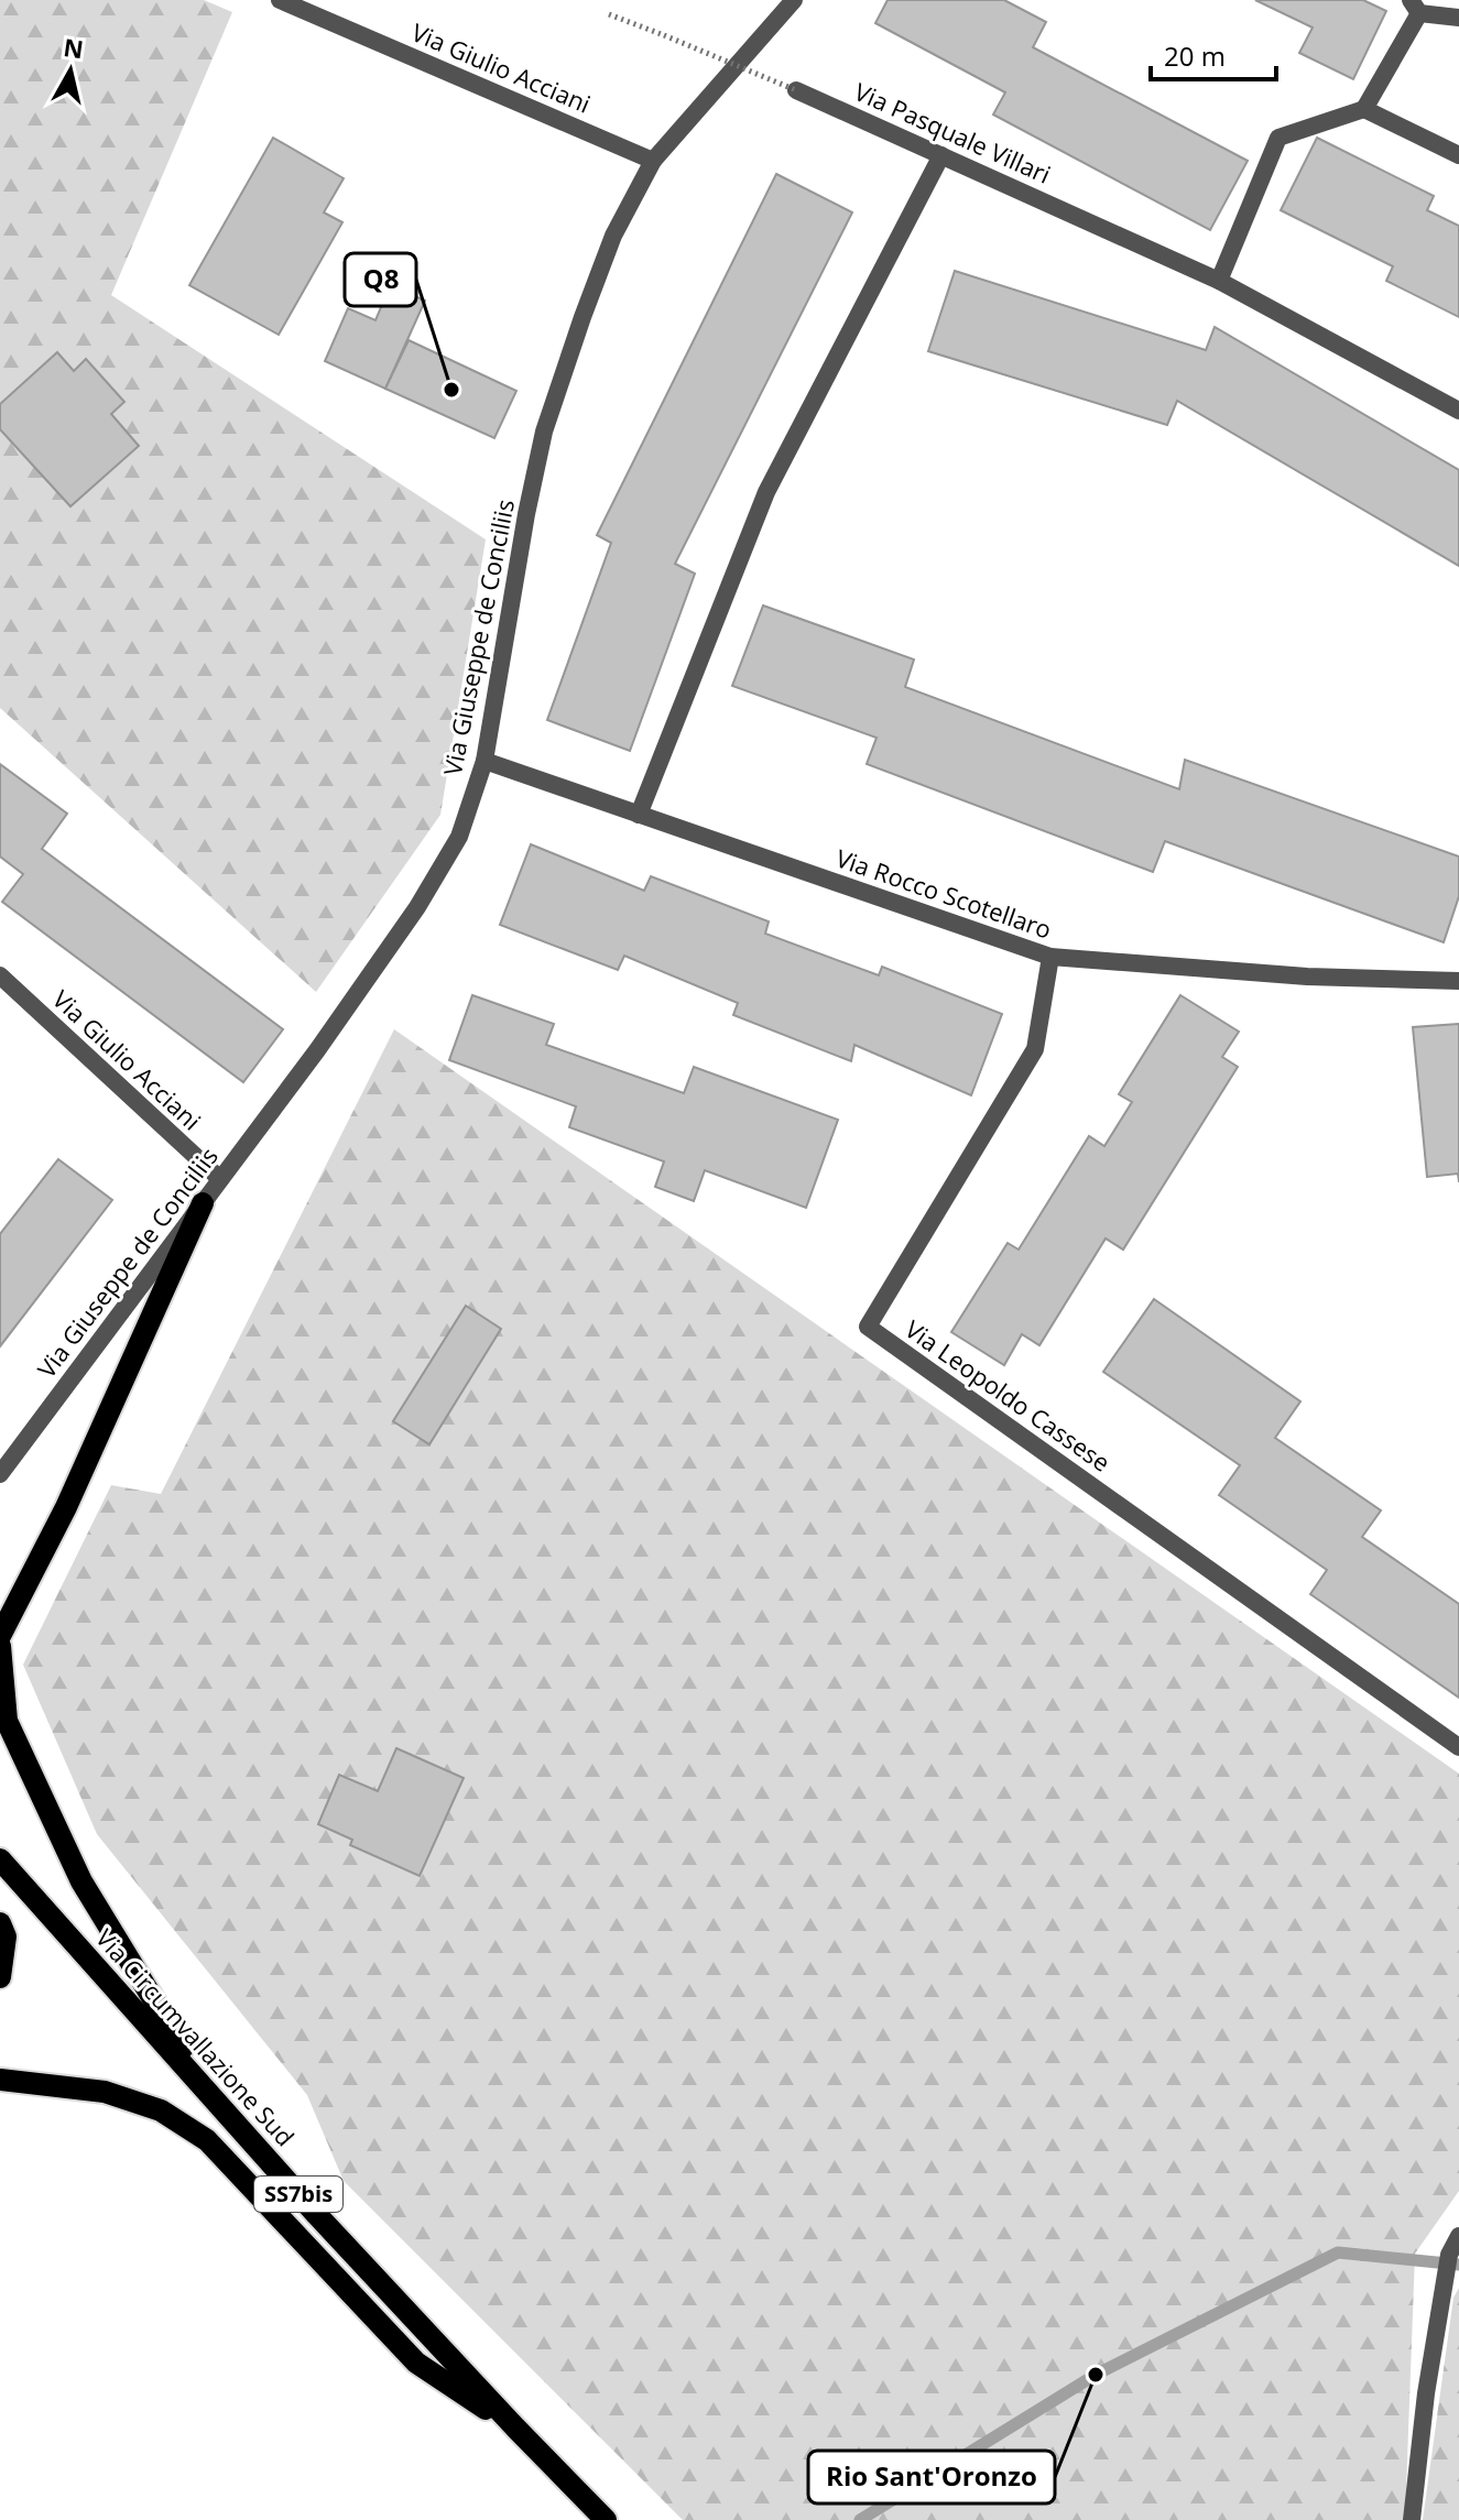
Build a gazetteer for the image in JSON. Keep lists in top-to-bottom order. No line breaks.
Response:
{"streets":{"main road":["Via Circumvallazione Sud","SS7bis"],"street":["Via Giulio Acciani","Via Pasquale Villari","Via Giuseppe de Conciliis","Via Rocco Scotellaro","Via Leopoldo Cassese"]},"crossings":[["Via Giulio Acciani","Via Giuseppe de Conciliis"],["Via Giuseppe de Conciliis","Via Rocco Scotellaro"],["Via Rocco Scotellaro","Via Leopoldo Cassese"]],"places":["Q8","Rio Sant'Oronzo"],"scale_bar":"20 m","north":"top"}
